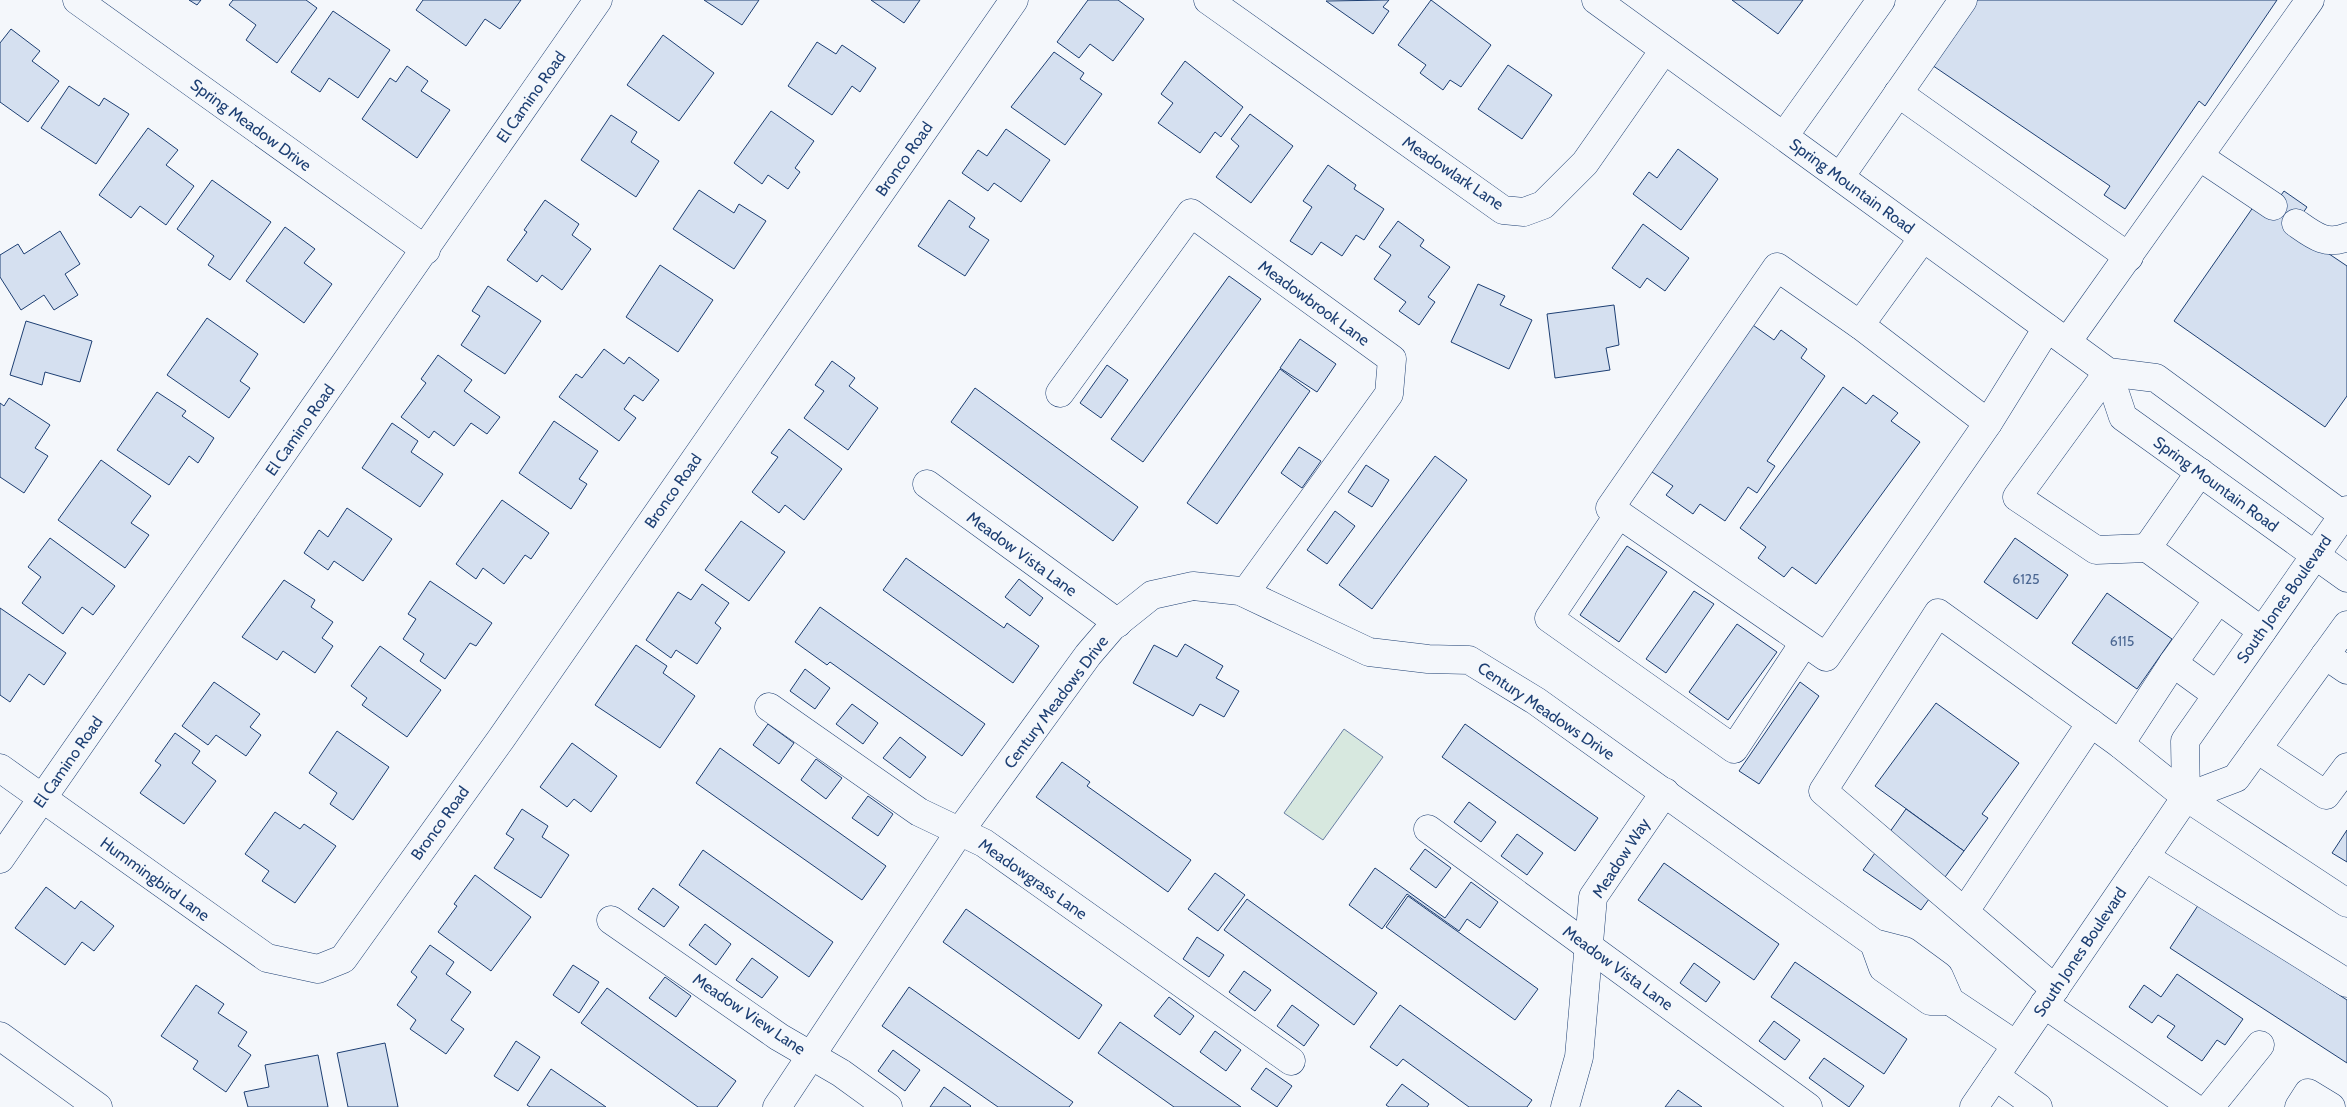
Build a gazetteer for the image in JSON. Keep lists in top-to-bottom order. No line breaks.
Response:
{"streets":{"street":["El Camino Road","Spring Meadow Drive","Bronco Road","Meadowlark Lane","Spring Mountain Road","Meadowbrook Lane","Meadow Vista Lane","South Jones Boulevard","Century Meadows Drive","Meadow Way","Hummingbird Lane","Meadowgrass Lane","Meadow View Lane"]},"crossings":[["El Camino Road","Spring Meadow Drive"],["El Camino Road","Hummingbird Lane"],["Bronco Road","Hummingbird Lane"],["Meadowlark Lane","Spring Mountain Road"],["Spring Mountain Road","South Jones Boulevard"],["Meadowbrook Lane","Century Meadows Drive"],["Meadow Vista Lane","Century Meadows Drive"],["Meadow Vista Lane","Meadow Way"],["South Jones Boulevard","Century Meadows Drive"],["Century Meadows Drive","Meadow Way"],["Century Meadows Drive","Meadowgrass Lane"],["Century Meadows Drive","Meadow View Lane"]],"house_numbers":["6125","6115"]}
